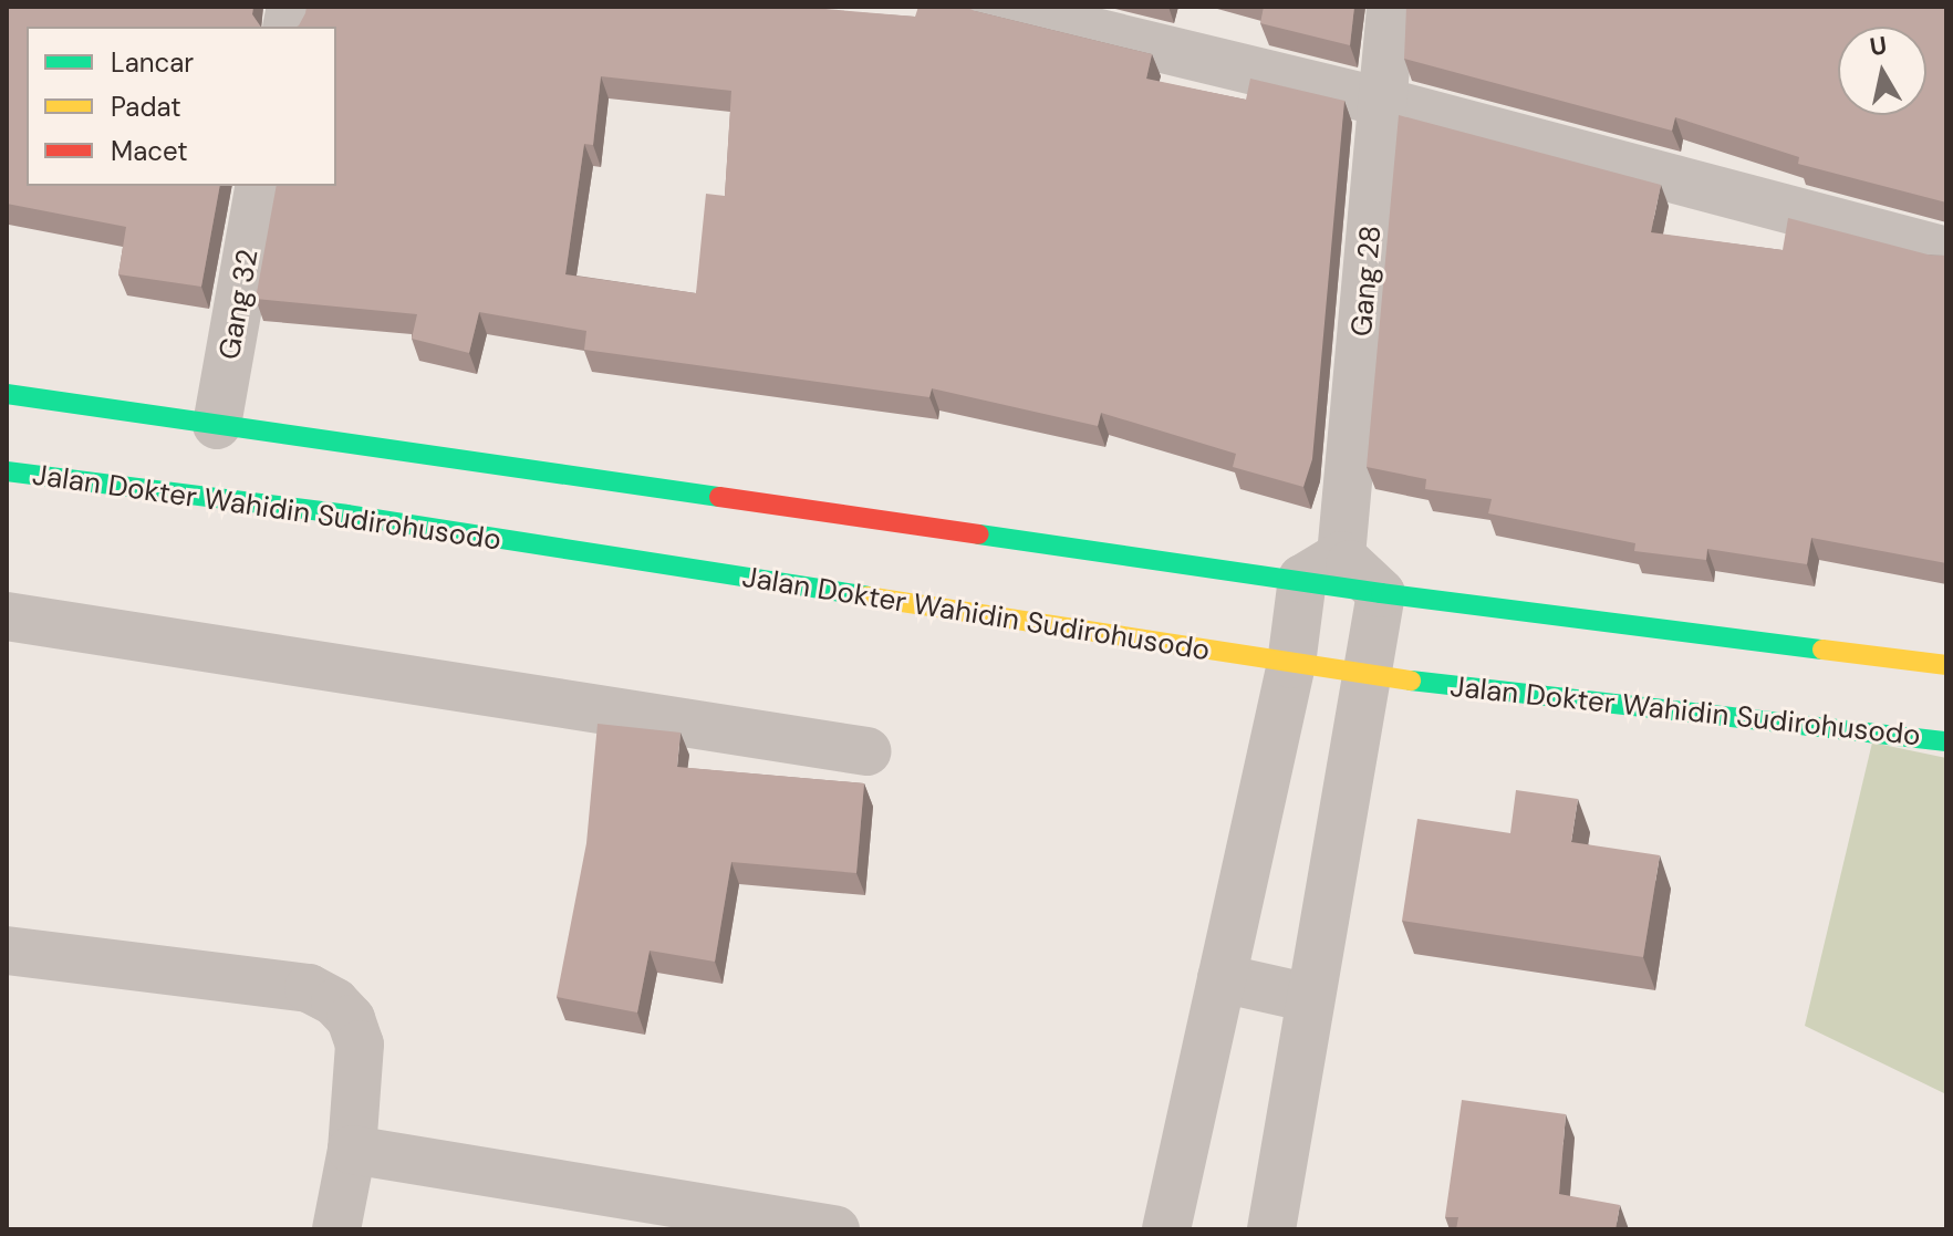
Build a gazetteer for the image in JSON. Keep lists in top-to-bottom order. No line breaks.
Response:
{"streets":{"highway":["Jalan Dokter Wahidin Sudirohusodo"],"street":["Gang 28","Gang 32"]},"crossings":[["Gang 28","Jalan Dokter Wahidin Sudirohusodo"]],"legend":["Lancar","Padat","Macet"],"north":"top"}
